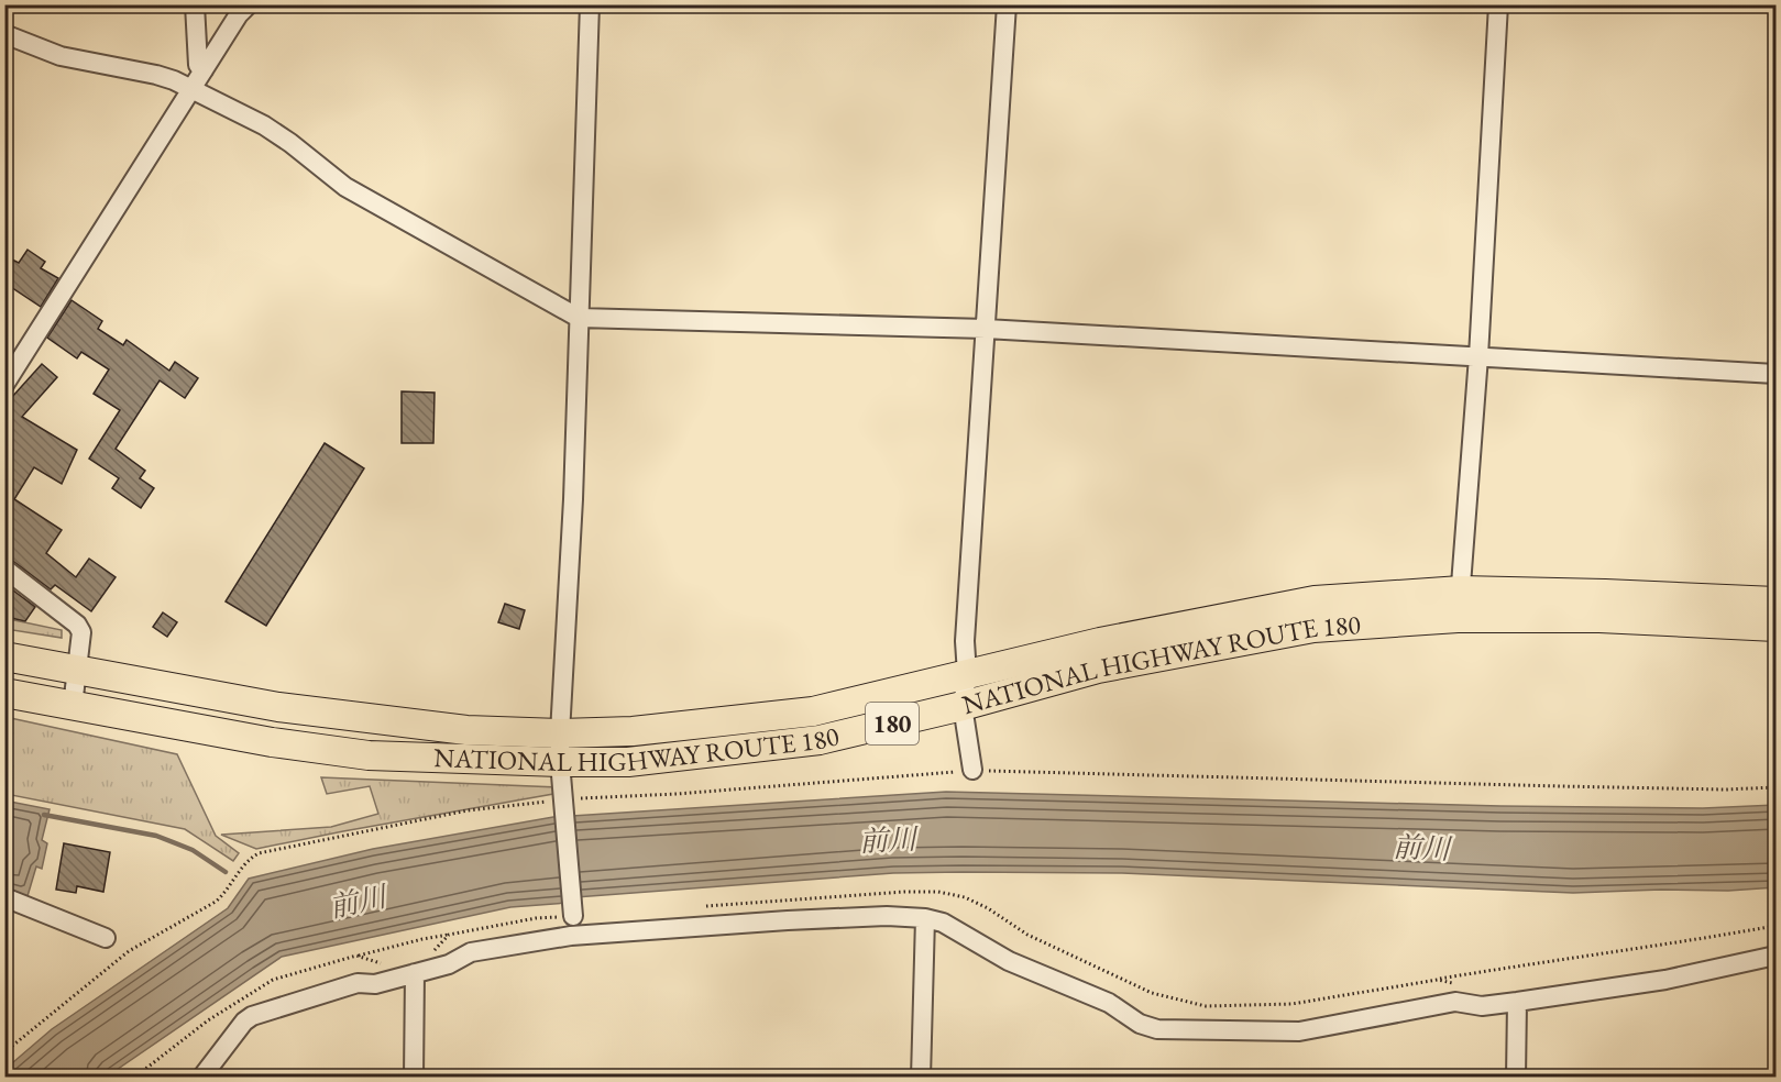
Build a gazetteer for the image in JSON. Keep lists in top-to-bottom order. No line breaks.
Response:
{"streets":{"highway":["NATIONAL HIGHWAY ROUTE 180","180"]},"water":["前川"]}
